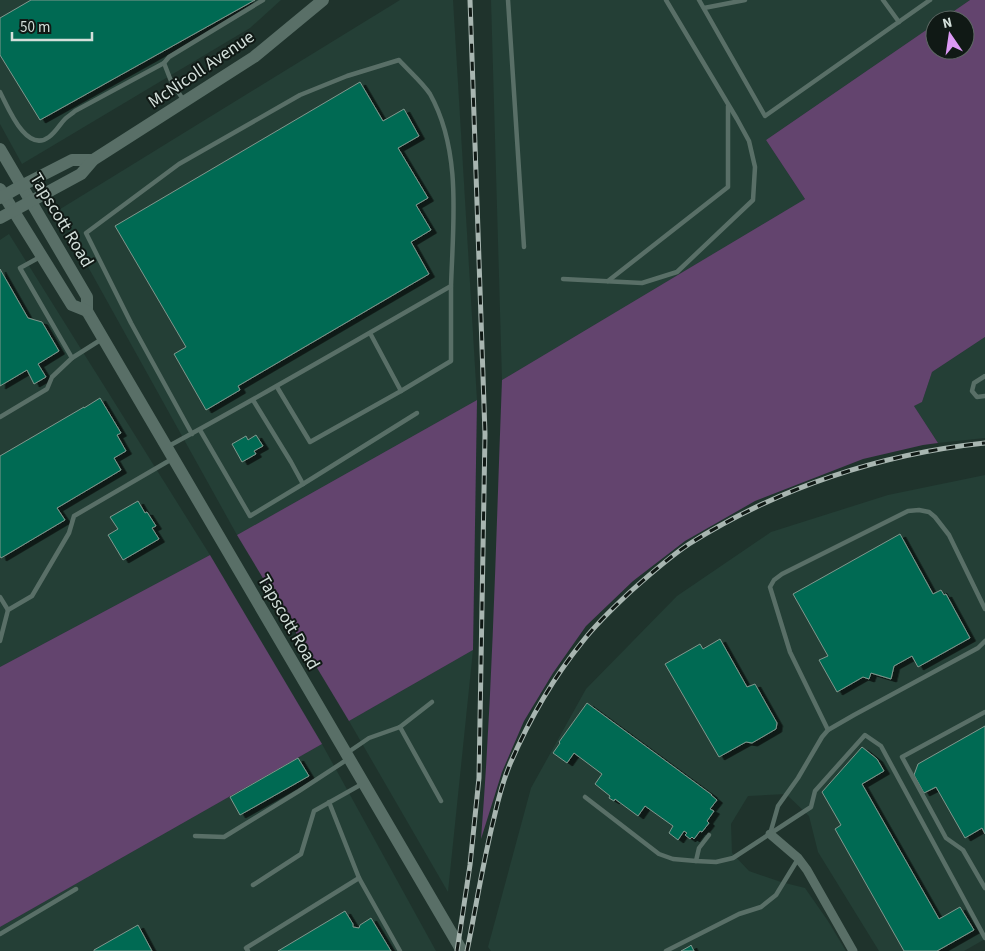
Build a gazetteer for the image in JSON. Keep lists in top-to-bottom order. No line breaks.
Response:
{"streets":{"street":["McNicoll Avenue","Tapscott Road"]},"crossings":[["McNicoll Avenue","Tapscott Road"]],"scale_bar":"50 m","north":"top"}
